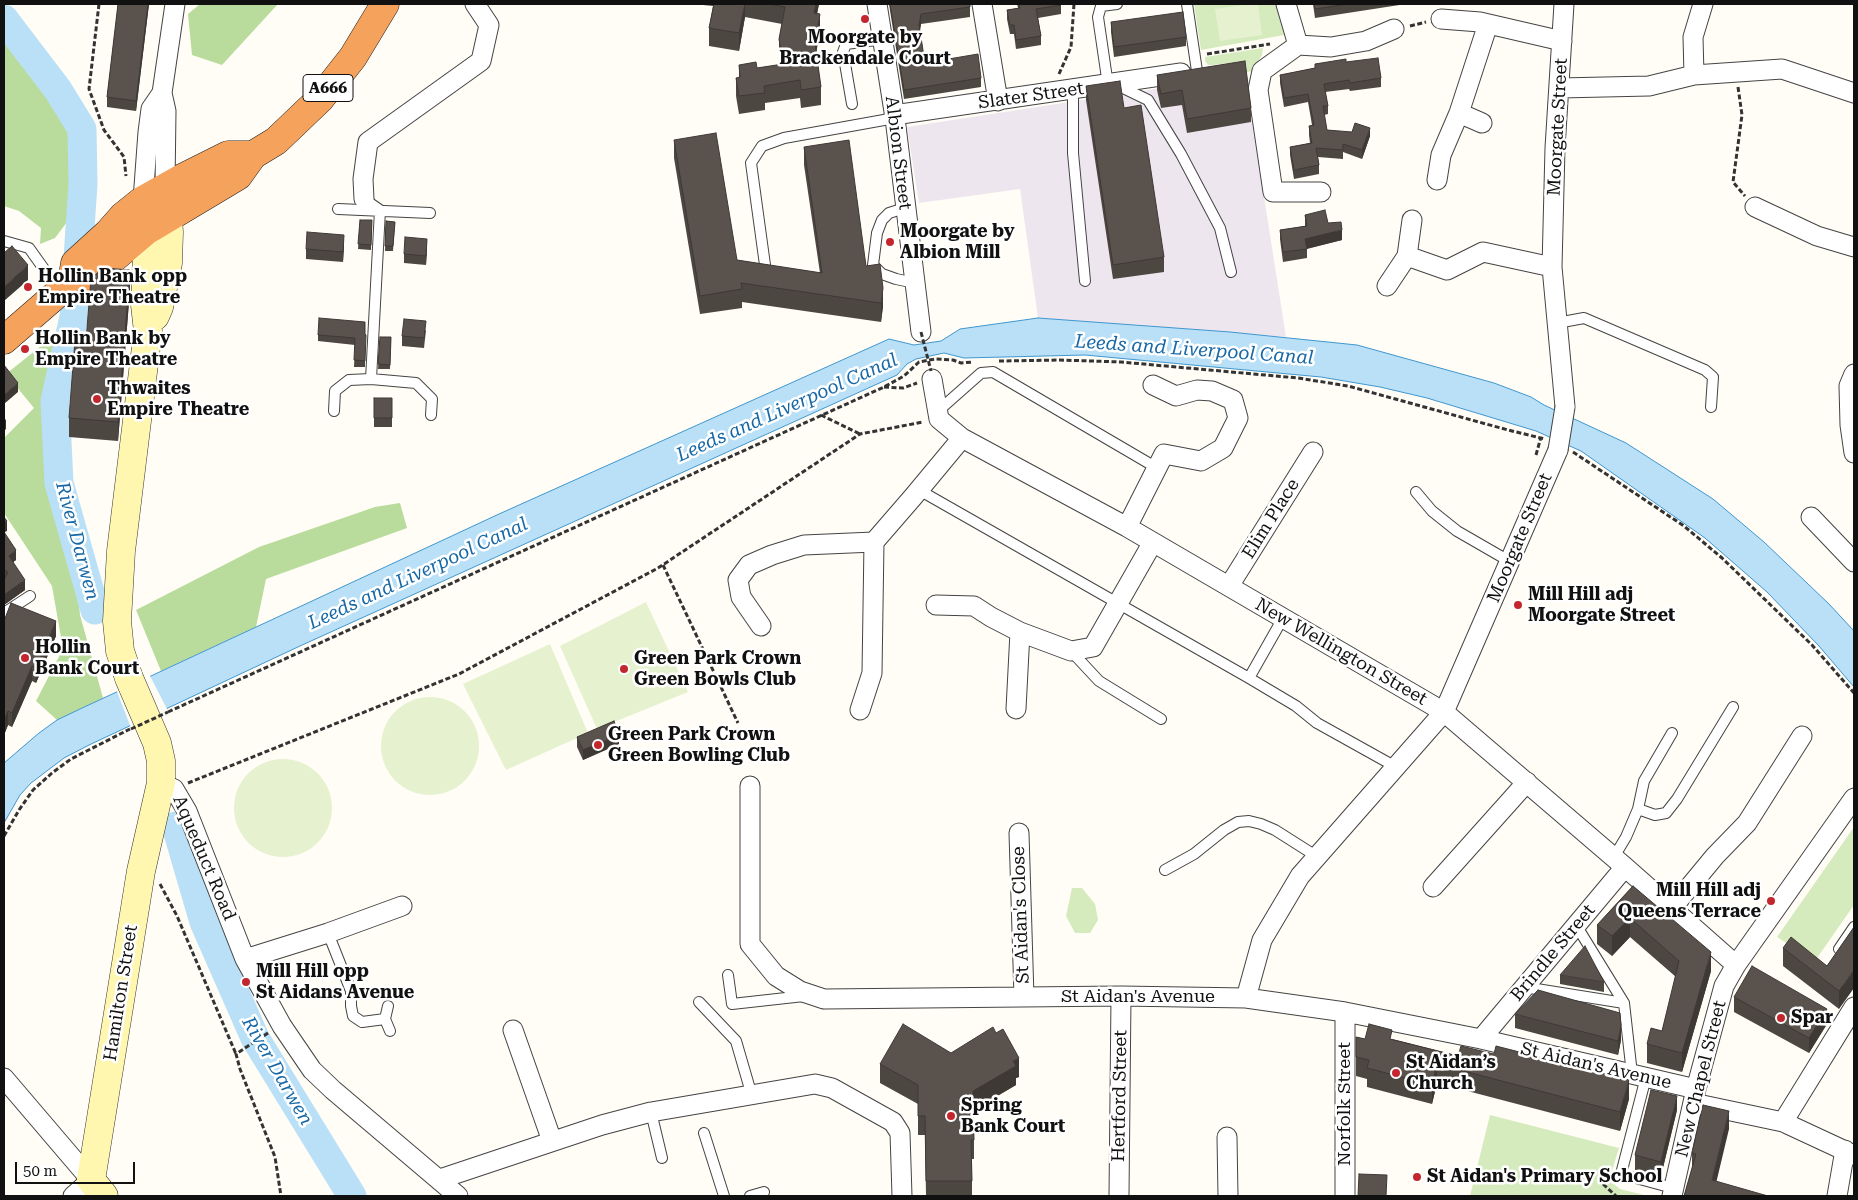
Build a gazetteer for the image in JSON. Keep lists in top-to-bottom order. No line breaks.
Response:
{"streets":{"highway":["A666"],"main road":["Aqueduct Road","Hamilton Street"],"street":["Slater Street","Moorgate Street","Albion Street","Elim Place","New Wellington Street","St Aidan's Close","Brindle Street","St Aidan's Avenue","New Chapel Street","Hertford Street","Norfolk Street"]},"crossings":[["A666","Aqueduct Road"],["Slater Street","Albion Street"],["Moorgate Street","New Wellington Street"],["Moorgate Street","St Aidan's Avenue"],["Elim Place","New Wellington Street"],["New Wellington Street","Brindle Street"],["New Wellington Street","New Chapel Street"],["Aqueduct Road","Hamilton Street"],["St Aidan's Close","St Aidan's Avenue"],["Brindle Street","St Aidan's Avenue"],["St Aidan's Avenue","New Chapel Street"],["St Aidan's Avenue","Hertford Street"],["St Aidan's Avenue","Norfolk Street"]],"water":["Leeds and Liverpool Canal","River Darwen"],"places":["Moorgate by Brackendale Court","Moorgate by Albion Mill","Hollin Bank opp Empire Theatre","Hollin Bank by Empire Theatre","Thwaites Empire Theatre","Mill Hill adj Moorgate Street","Hollin Bank Court","Green Park Crown Green Bowls Club","Green Park Crown Green Bowling Club","Mill Hill adj Queens Terrace","Mill Hill opp St Aidans Avenue","Spar","St Aidan’s Church","Spring Bank Court","St Aidan's Primary School"],"scale_bar":"50 m"}
